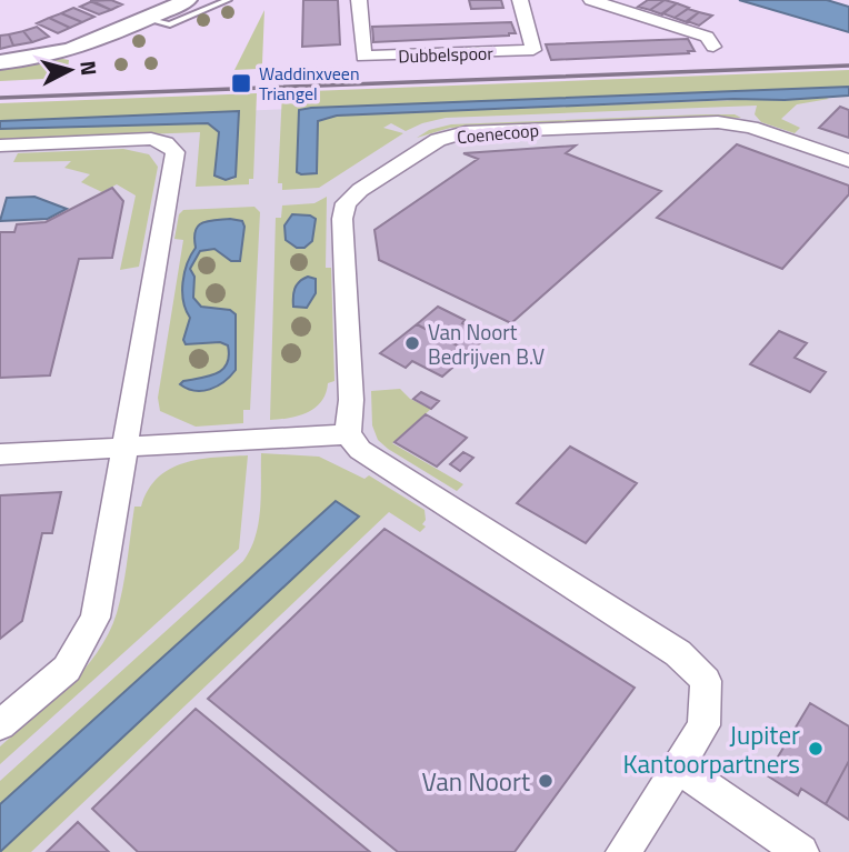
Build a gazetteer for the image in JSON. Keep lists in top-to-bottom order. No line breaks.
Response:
{"streets":{"street":["Dubbelspoor","Coenecoop"]},"places":{"transit":["Waddinxveen Triangel"],"other":["Van Noort Bedrijven B.V","Jupiter Kantoorpartners","Van Noort"]},"north":"right"}
